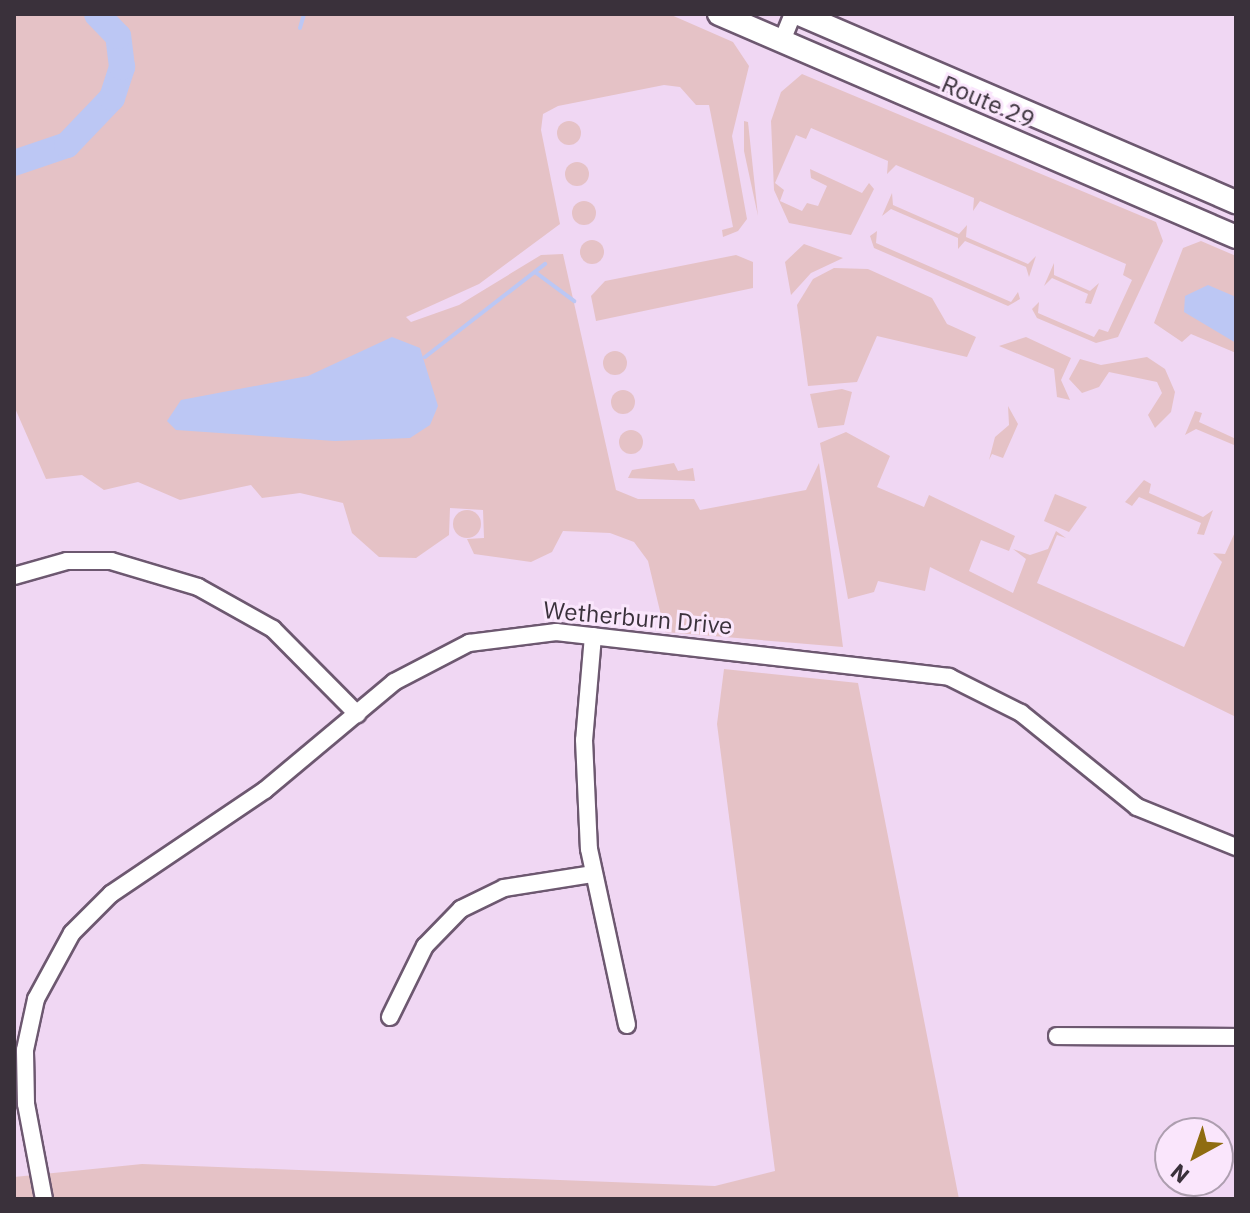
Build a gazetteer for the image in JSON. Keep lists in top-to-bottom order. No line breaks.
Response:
{"streets":{"main road":["Route 29"],"street":["Wetherburn Drive"]},"north":"bottom left"}
